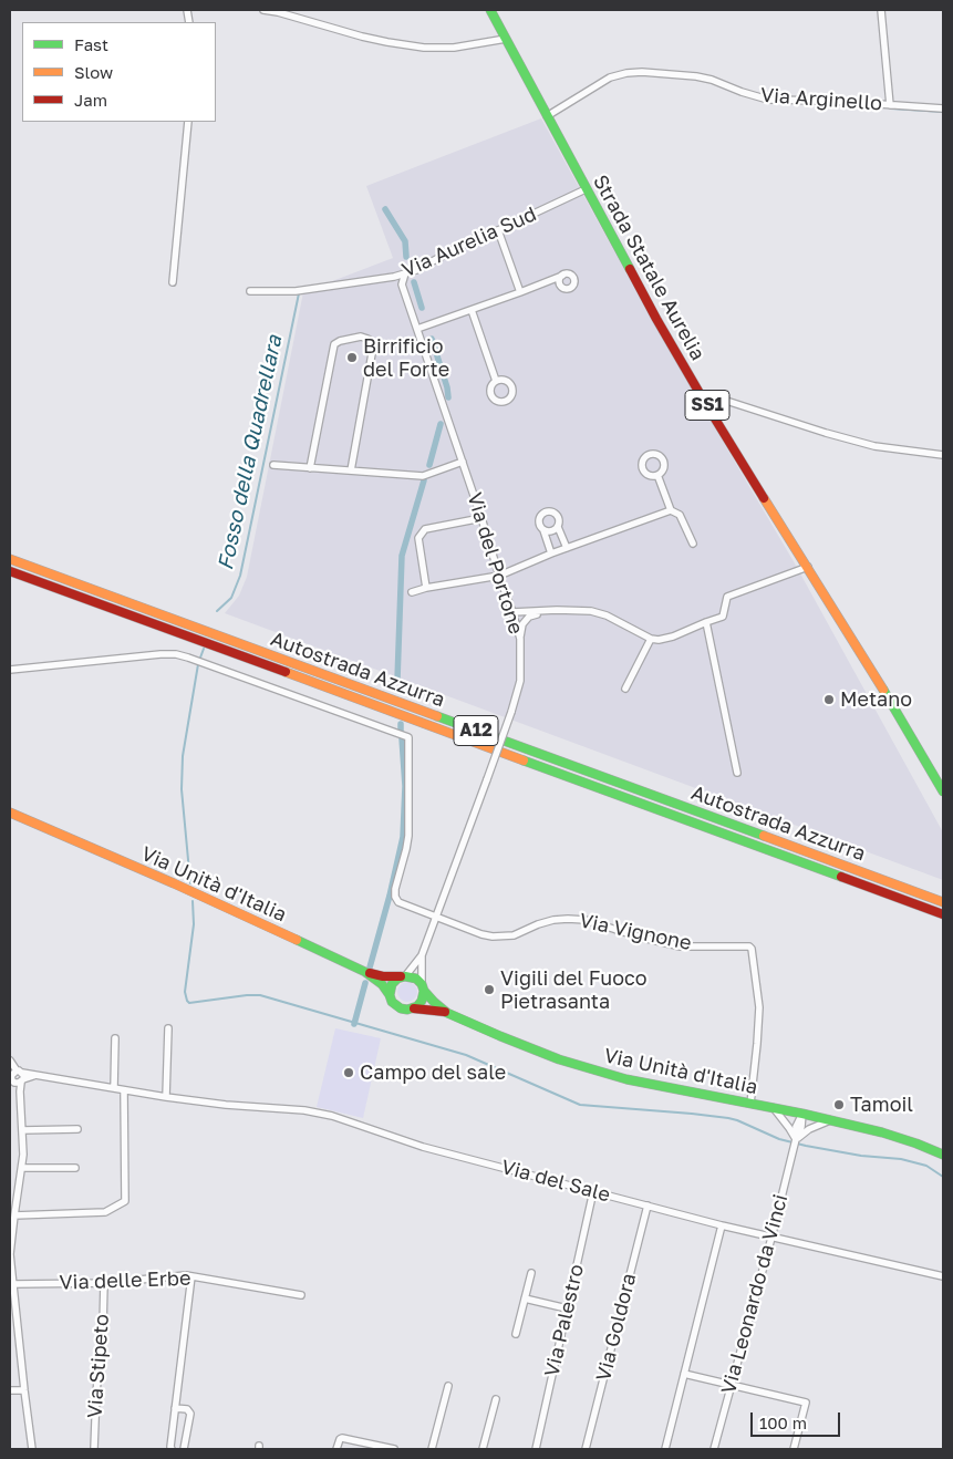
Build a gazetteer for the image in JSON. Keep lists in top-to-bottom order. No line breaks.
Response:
{"streets":{"main road":["Strada Statale Aurelia","SS1","Autostrada Azzurra","A12","Via Unità d'Italia"],"street":["Via Arginello","Via Aurelia Sud","Via del Portone","Via Vignone","Via del Sale","Via delle Erbe","Via Leonardo da Vinci","Via Palestro","Via Goldora","Via Stipeto"]},"crossings":[["Via Arginello","Strada Statale Aurelia"],["Via Aurelia Sud","Strada Statale Aurelia"],["Via Aurelia Sud","Via del Portone"],["Via del Portone","Via Unità d'Italia"],["Via del Portone","Via Vignone"],["Via Unità d'Italia","Via Vignone"],["Via Unità d'Italia","Via Leonardo da Vinci"],["Via del Sale","Via Leonardo da Vinci"],["Via del Sale","Via Palestro"],["Via del Sale","Via Goldora"],["Via delle Erbe","Via Stipeto"]],"water":["Fosso della Quadrellara"],"places":["Birrificio del Forte","Metano","Vigili del Fuoco Pietrasanta","Campo del sale","Tamoil"],"legend":["Fast","Slow","Jam"],"scale_bar":"100 m"}
